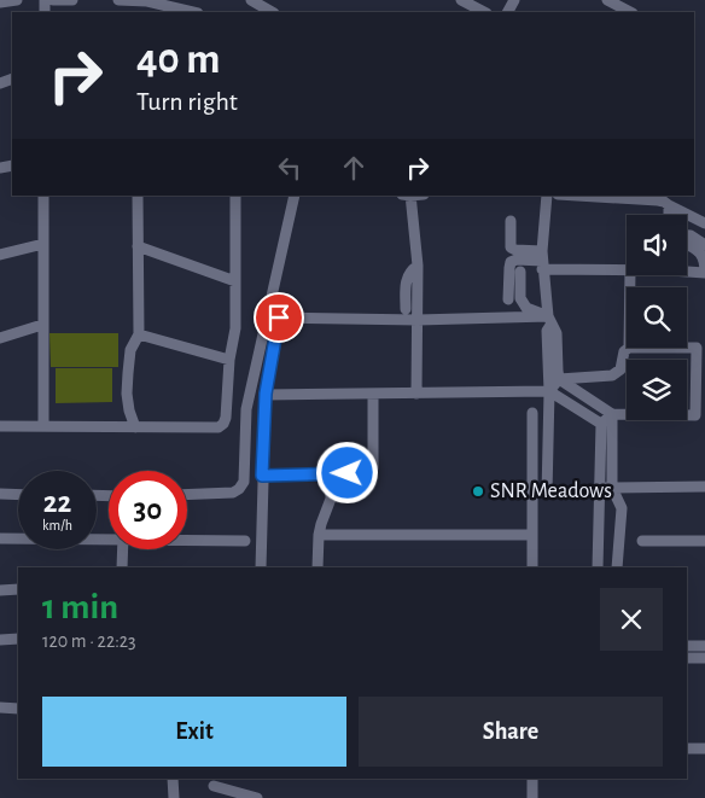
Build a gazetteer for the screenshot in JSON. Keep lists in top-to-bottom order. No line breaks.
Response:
{"places":["SNR Meadows"],"page":{"turn":["40 m","Turn right"],"speed":"22 km/h","limit":"30","heading":["1 min","120 m · 22:23"],"buttons":["Exit","Share"]}}
